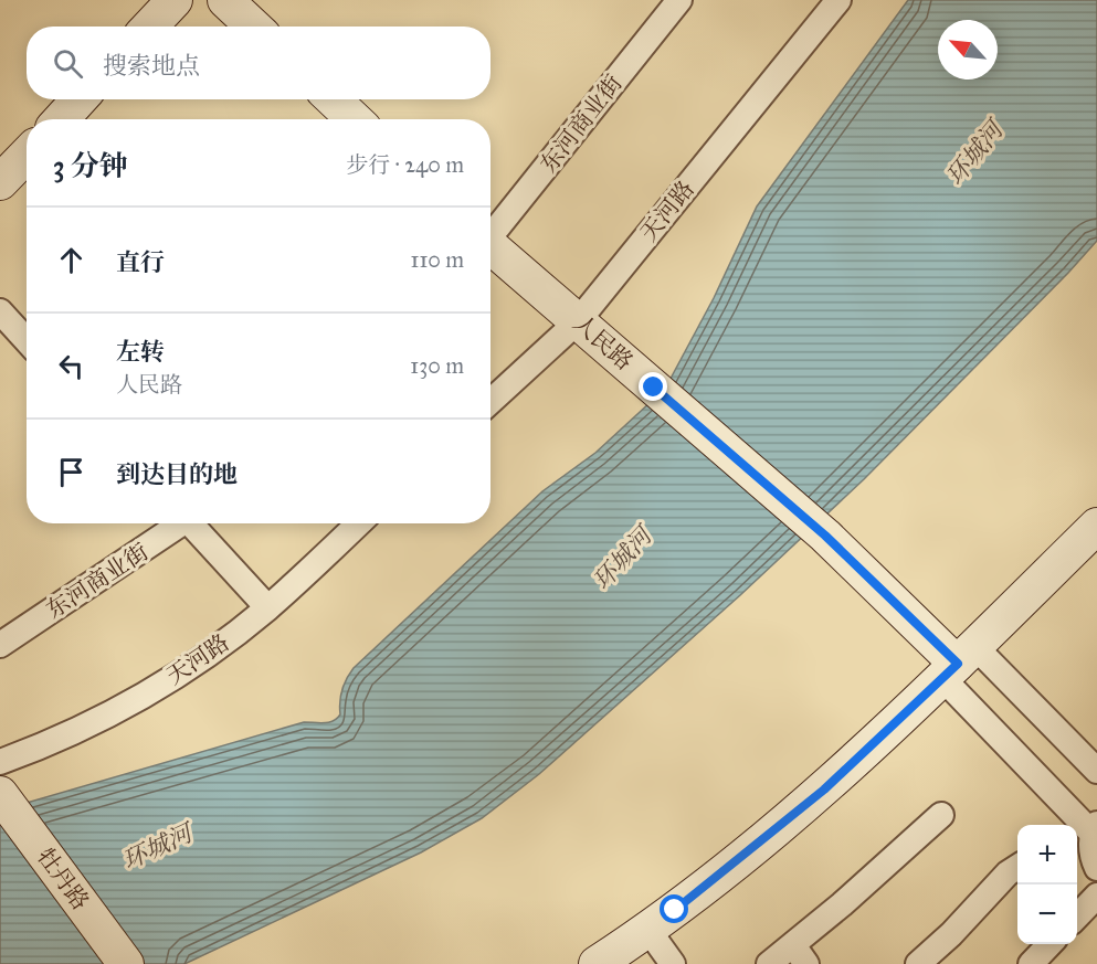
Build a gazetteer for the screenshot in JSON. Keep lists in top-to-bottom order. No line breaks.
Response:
{"streets":{"street":["东河商业街","天河路","人民路","牡丹路"]},"crossings":[["天河路","人民路"]],"water":["环城河"],"north":"top left","page":{"search":"搜索地点","heading":["3 分钟","步行 · 240 m"],"list":[["直行","110 m"],["左转","人民路","130 m"],"到达目的地"],"map_buttons":["+","−"]}}
